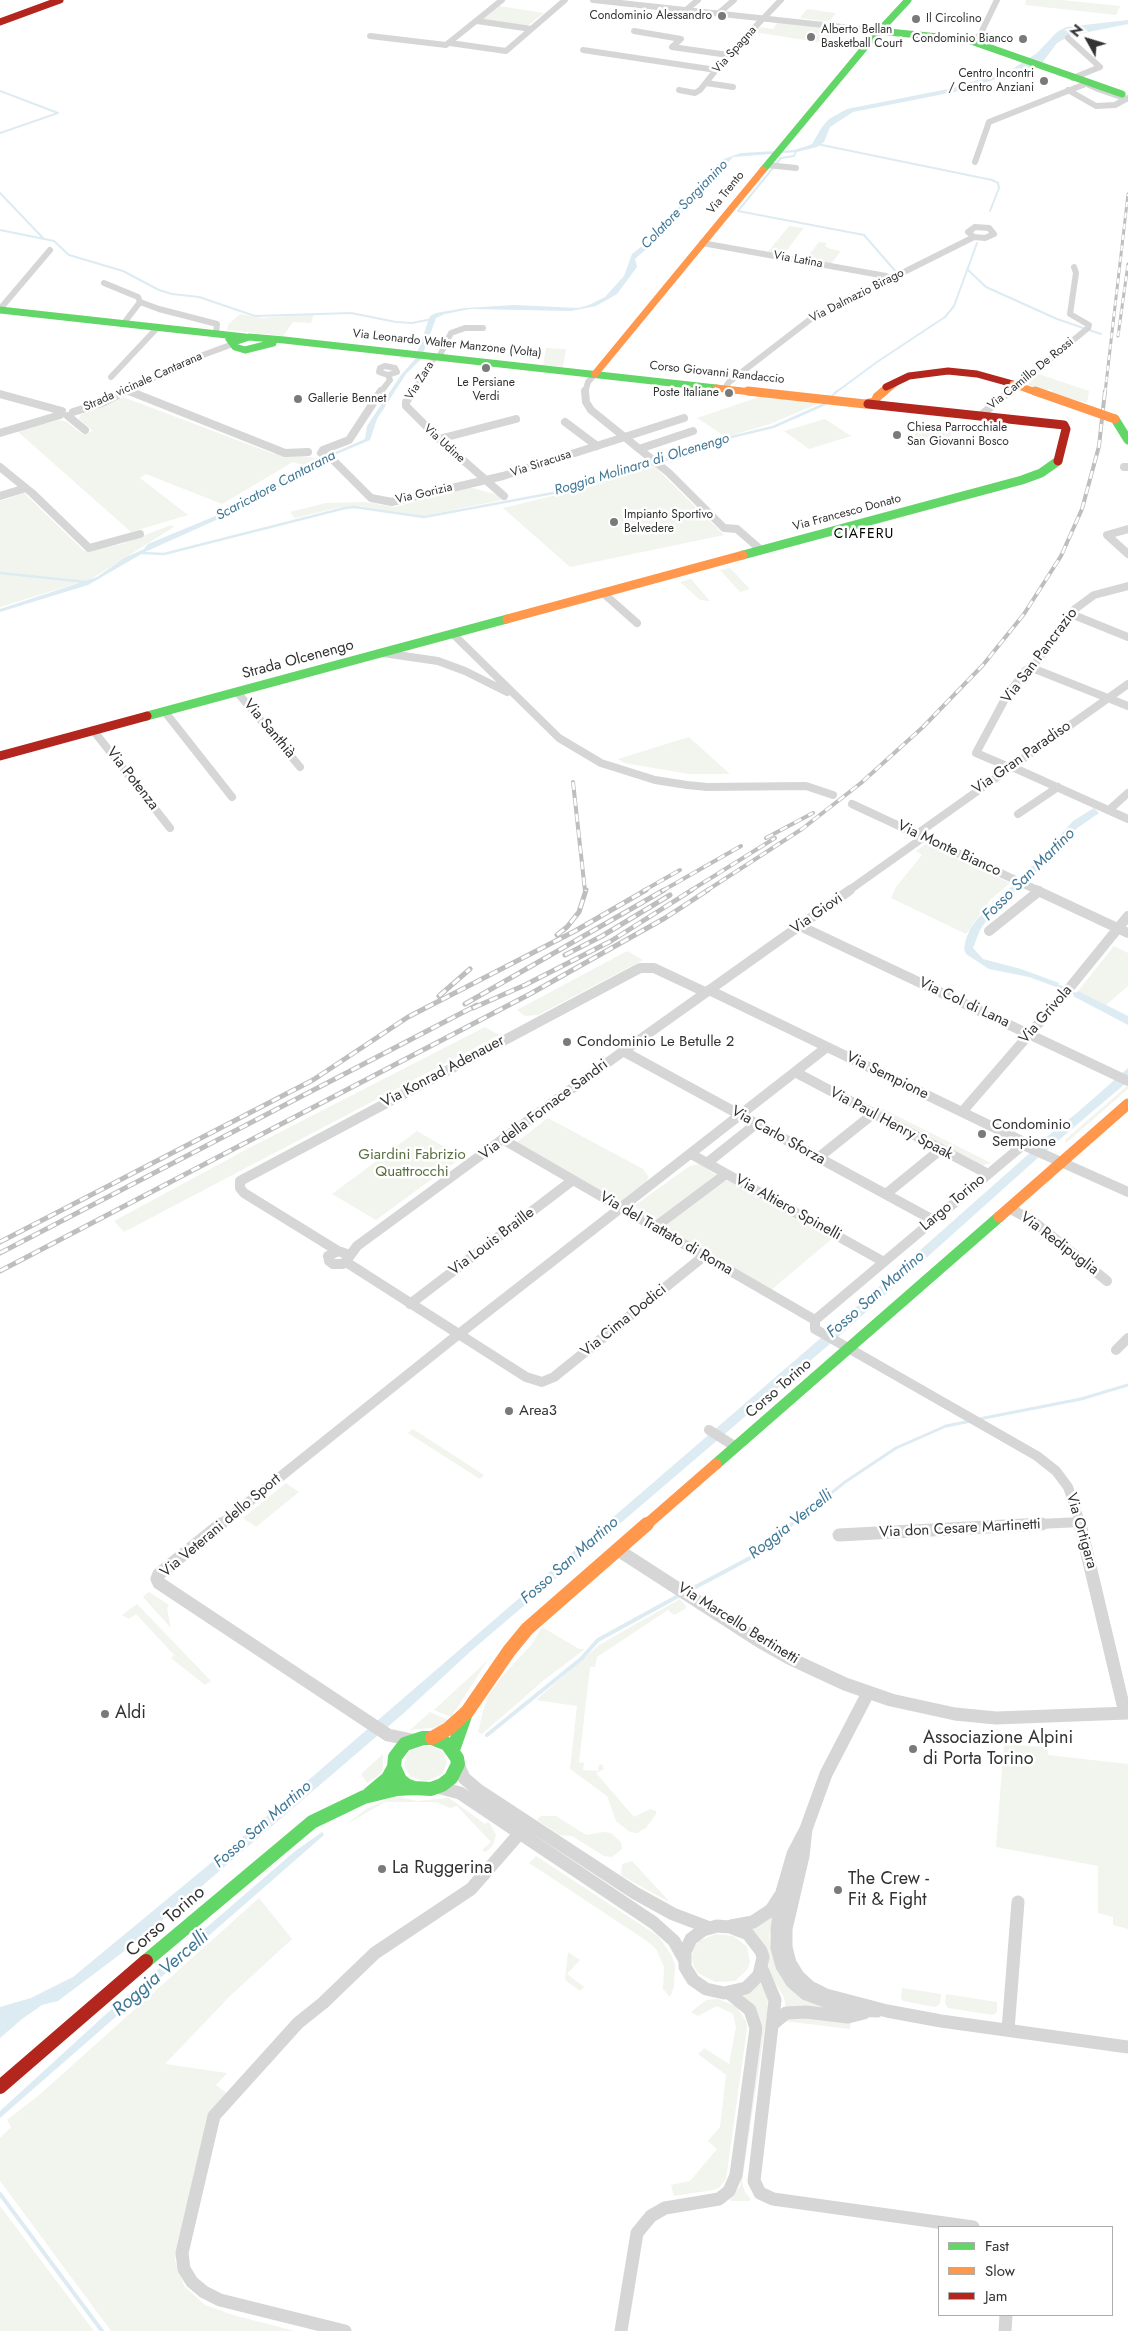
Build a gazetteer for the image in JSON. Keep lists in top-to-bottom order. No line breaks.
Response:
{"streets":{"street":["Via Spagna","Via Trento","Via Latina","Via Dalmazio Birago","Via Leonardo Walter Manzone (Volta)","Corso Giovanni Randaccio","Via Camillo De Rossi","Via Zara","Strada vicinale Cantarana","Via Udine","Via Siracusa","Via Gorizia","Via Francesco Donato","Via San Pancrazio","Strada Olcenengo","Via Santhià","Via Gran Paradiso","Via Potenza","Via Monte Bianco","Via Giovi","Via Col di Lana","Via Grivola","Via Konrad Adenauer","Via Sempione","Via della Fornace Sandri","Via Paul Henry Spaak","Via Carlo Sforza","Largo Torino","Via Altiero Spinelli","Via del Trattato di Roma","Via Louis Braille","Via Redipuglia","Via Cima Dodici","Corso Torino","Via Veterani dello Sport","Via don Cesare Martinetti","Via Ortigara","Via Marcello Bertinetti"]},"crossings":[["Via Trento","Via Latina"],["Via Trento","Via Leonardo Walter Manzone (Volta)"],["Via Trento","Corso Giovanni Randaccio"],["Via Latina","Via Dalmazio Birago"],["Via Dalmazio Birago","Corso Giovanni Randaccio"],["Via Leonardo Walter Manzone (Volta)","Corso Giovanni Randaccio"],["Via Leonardo Walter Manzone (Volta)","Via Zara"],["Corso Giovanni Randaccio","Via Camillo De Rossi"],["Corso Giovanni Randaccio","Via Francesco Donato"],["Via Zara","Via Udine"],["Via Udine","Via Siracusa"],["Via Udine","Via Gorizia"],["Via Siracusa","Via Gorizia"],["Via Francesco Donato","Strada Olcenengo"],["Via San Pancrazio","Via Gran Paradiso"],["Strada Olcenengo","Via Santhià"],["Strada Olcenengo","Via Potenza"],["Via Gran Paradiso","Via Monte Bianco"],["Via Gran Paradiso","Via Giovi"],["Via Monte Bianco","Via Giovi"],["Via Monte Bianco","Via Grivola"],["Via Giovi","Via Col di Lana"],["Via Giovi","Via Sempione"],["Via Giovi","Via della Fornace Sandri"],["Via Col di Lana","Via Grivola"],["Via Grivola","Via Sempione"],["Via Konrad Adenauer","Via Sempione"],["Via Konrad Adenauer","Via della Fornace Sandri"],["Via Sempione","Via della Fornace Sandri"],["Via Sempione","Largo Torino"],["Via Sempione","Corso Torino"],["Via della Fornace Sandri","Via Carlo Sforza"],["Via della Fornace Sandri","Via del Trattato di Roma"],["Via Paul Henry Spaak","Largo Torino"],["Via Carlo Sforza","Largo Torino"],["Largo Torino","Via Altiero Spinelli"],["Largo Torino","Via del Trattato di Roma"],["Largo Torino","Via Ortigara"],["Via del Trattato di Roma","Via Louis Braille"],["Via del Trattato di Roma","Via Cima Dodici"],["Via del Trattato di Roma","Via Ortigara"],["Via Redipuglia","Corso Torino"],["Via Cima Dodici","Via Veterani dello Sport"],["Corso Torino","Via Veterani dello Sport"],["Corso Torino","Via Ortigara"],["Corso Torino","Via Marcello Bertinetti"],["Via don Cesare Martinetti","Via Ortigara"],["Via Ortigara","Via Marcello Bertinetti"]],"districts":["CIAFERU"],"water":["Colatore Sorgianino","Roggia Molinara di Olcenengo","Scaricatore Cantarana","Fosso San Martino","Roggia Vercelli"],"parks":["Giardini Fabrizio Quattrocchi"],"places":["Condominio Alessandro","Il Circolino","Alberto Bellan Basketball Court","Condominio Bianco","Centro Incontri / Centro Anziani","Le Persiane Verdi","Poste Italiane","Gallerie Bennet","Chiesa Parrocchiale San Giovanni Bosco","Impianto Sportivo Belvedere","Condominio Le Betulle 2","Condominio Sempione","Area3","Aldi","Associazione Alpini di Porta Torino","La Ruggerina","The Crew - Fit & Fight"],"legend":["Fast","Slow","Jam"],"north":"top left"}
